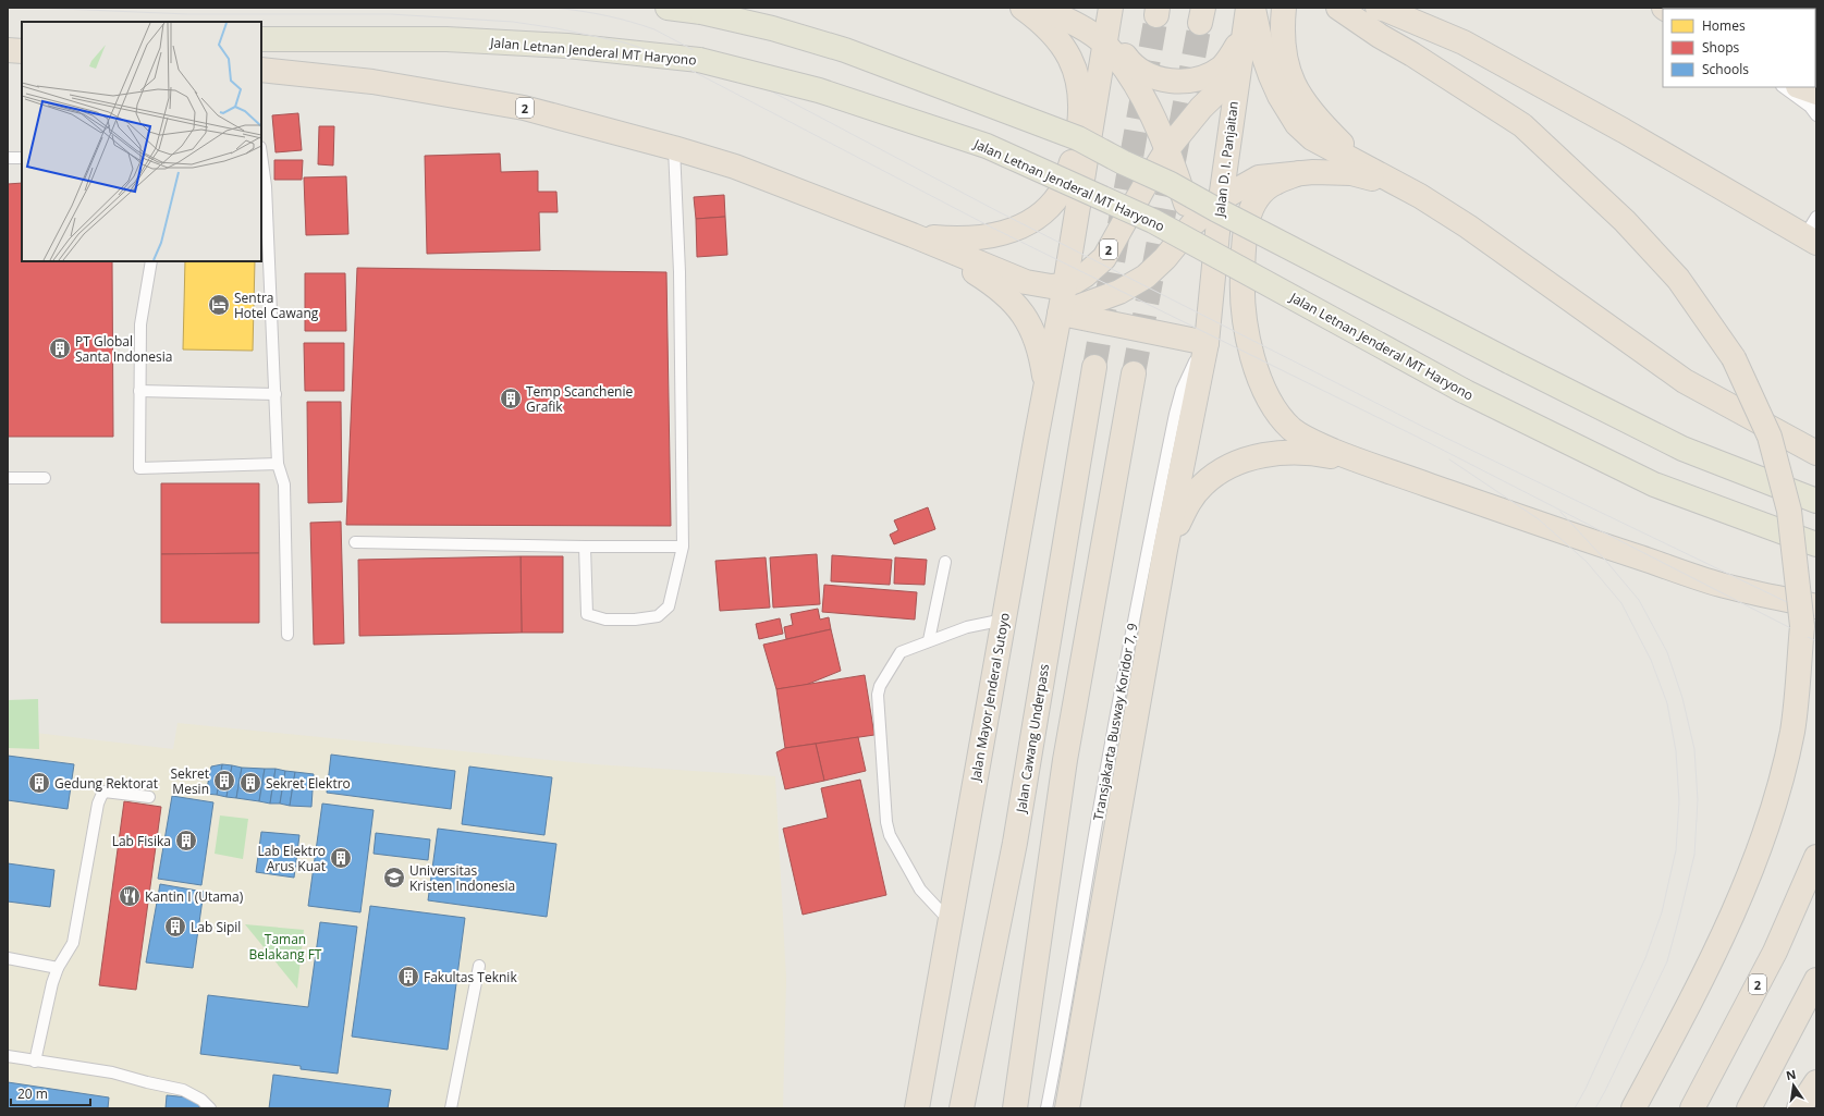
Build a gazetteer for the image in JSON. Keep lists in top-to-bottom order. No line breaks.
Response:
{"streets":{"highway":["2","Jalan D. I. Panjaitan","Jalan Mayor Jenderal Sutoyo","Jalan Cawang Underpass"],"main road":["Jalan Letnan Jenderal MT Haryono"],"lane":["Transjakarta Busway Koridor 7, 9"]},"crossings":[["2","Jalan D. I. Panjaitan"],["2","Jalan Mayor Jenderal Sutoyo"]],"parks":["Taman Belakang FT"],"places":{"hotel":["Sentra Hotel Cawang"],"building":["PT Global Santa Indonesia","Temp Scanchenie Grafik","Sekret Mesin","Gedung Rektorat","Sekret Elektro","Lab Fisika","Lab Elektro Arus Kuat","Lab Sipil","Fakultas Teknik"],"school or university":["Universitas Kristen Indonesia"],"restaurant":["Kantin I (Utama)"]},"legend":["Homes","Shops","Schools"],"scale_bar":"20 m","north":"top"}
